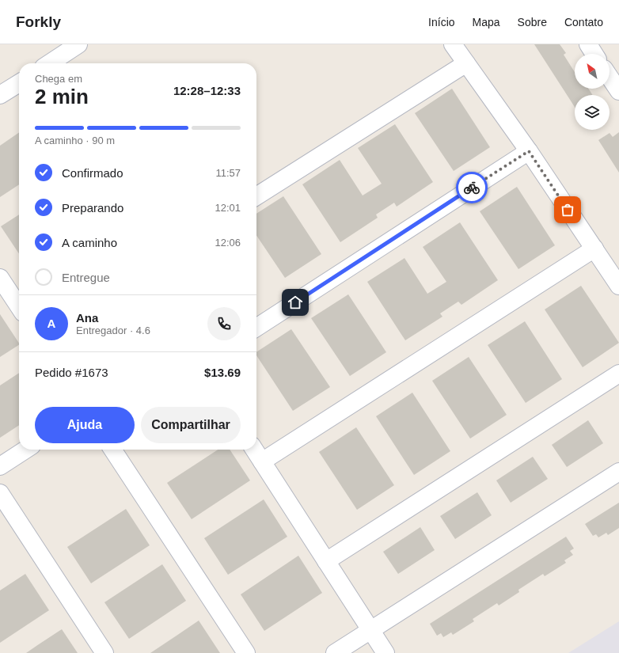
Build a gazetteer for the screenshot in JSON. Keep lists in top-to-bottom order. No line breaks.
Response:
{"north":"top left","page":{"header":"Forkly","nav":["Início","Mapa","Sobre","Contato"],"heading":["2 min","Chega em","12:28–12:33"],"panel":["Ana","Entregador · 4.6","Pedido #1673","$13.69"],"bar":"A caminho · 90 m","list":[["Confirmado","11:57"],["Preparando","12:01"],["A caminho","12:06"],"Entregue"],"round":"A","buttons":["Ajuda","Compartilhar"]}}
